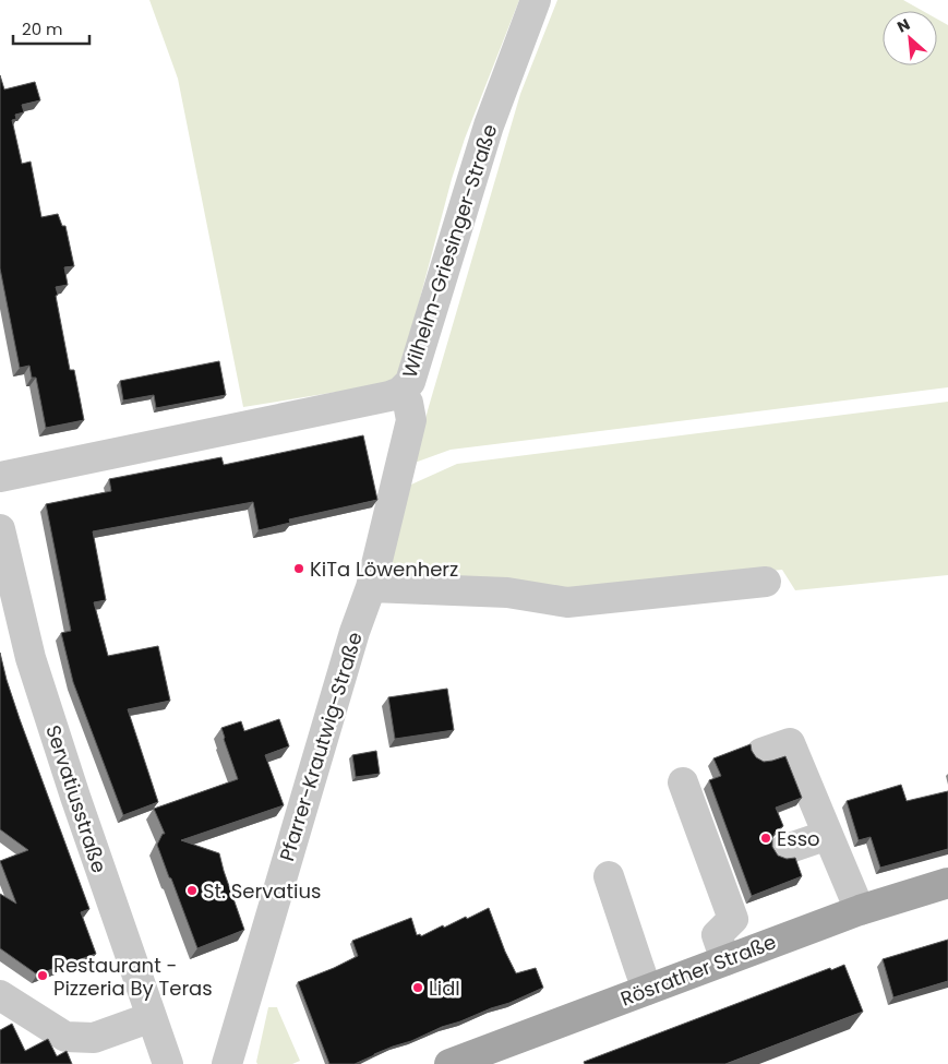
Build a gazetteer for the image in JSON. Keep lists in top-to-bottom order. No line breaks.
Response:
{"streets":{"main road":["Rösrather Straße"],"street":["Wilhelm-Griesinger-Straße","Pfarrer-Krautwig-Straße","Servatiusstraße"]},"crossings":[["Wilhelm-Griesinger-Straße","Pfarrer-Krautwig-Straße"]],"places":["KiTa Löwenherz","Esso","St. Servatius","Restaurant - Pizzeria By Teras","Lidl"],"scale_bar":"20 m","north":"top left"}
